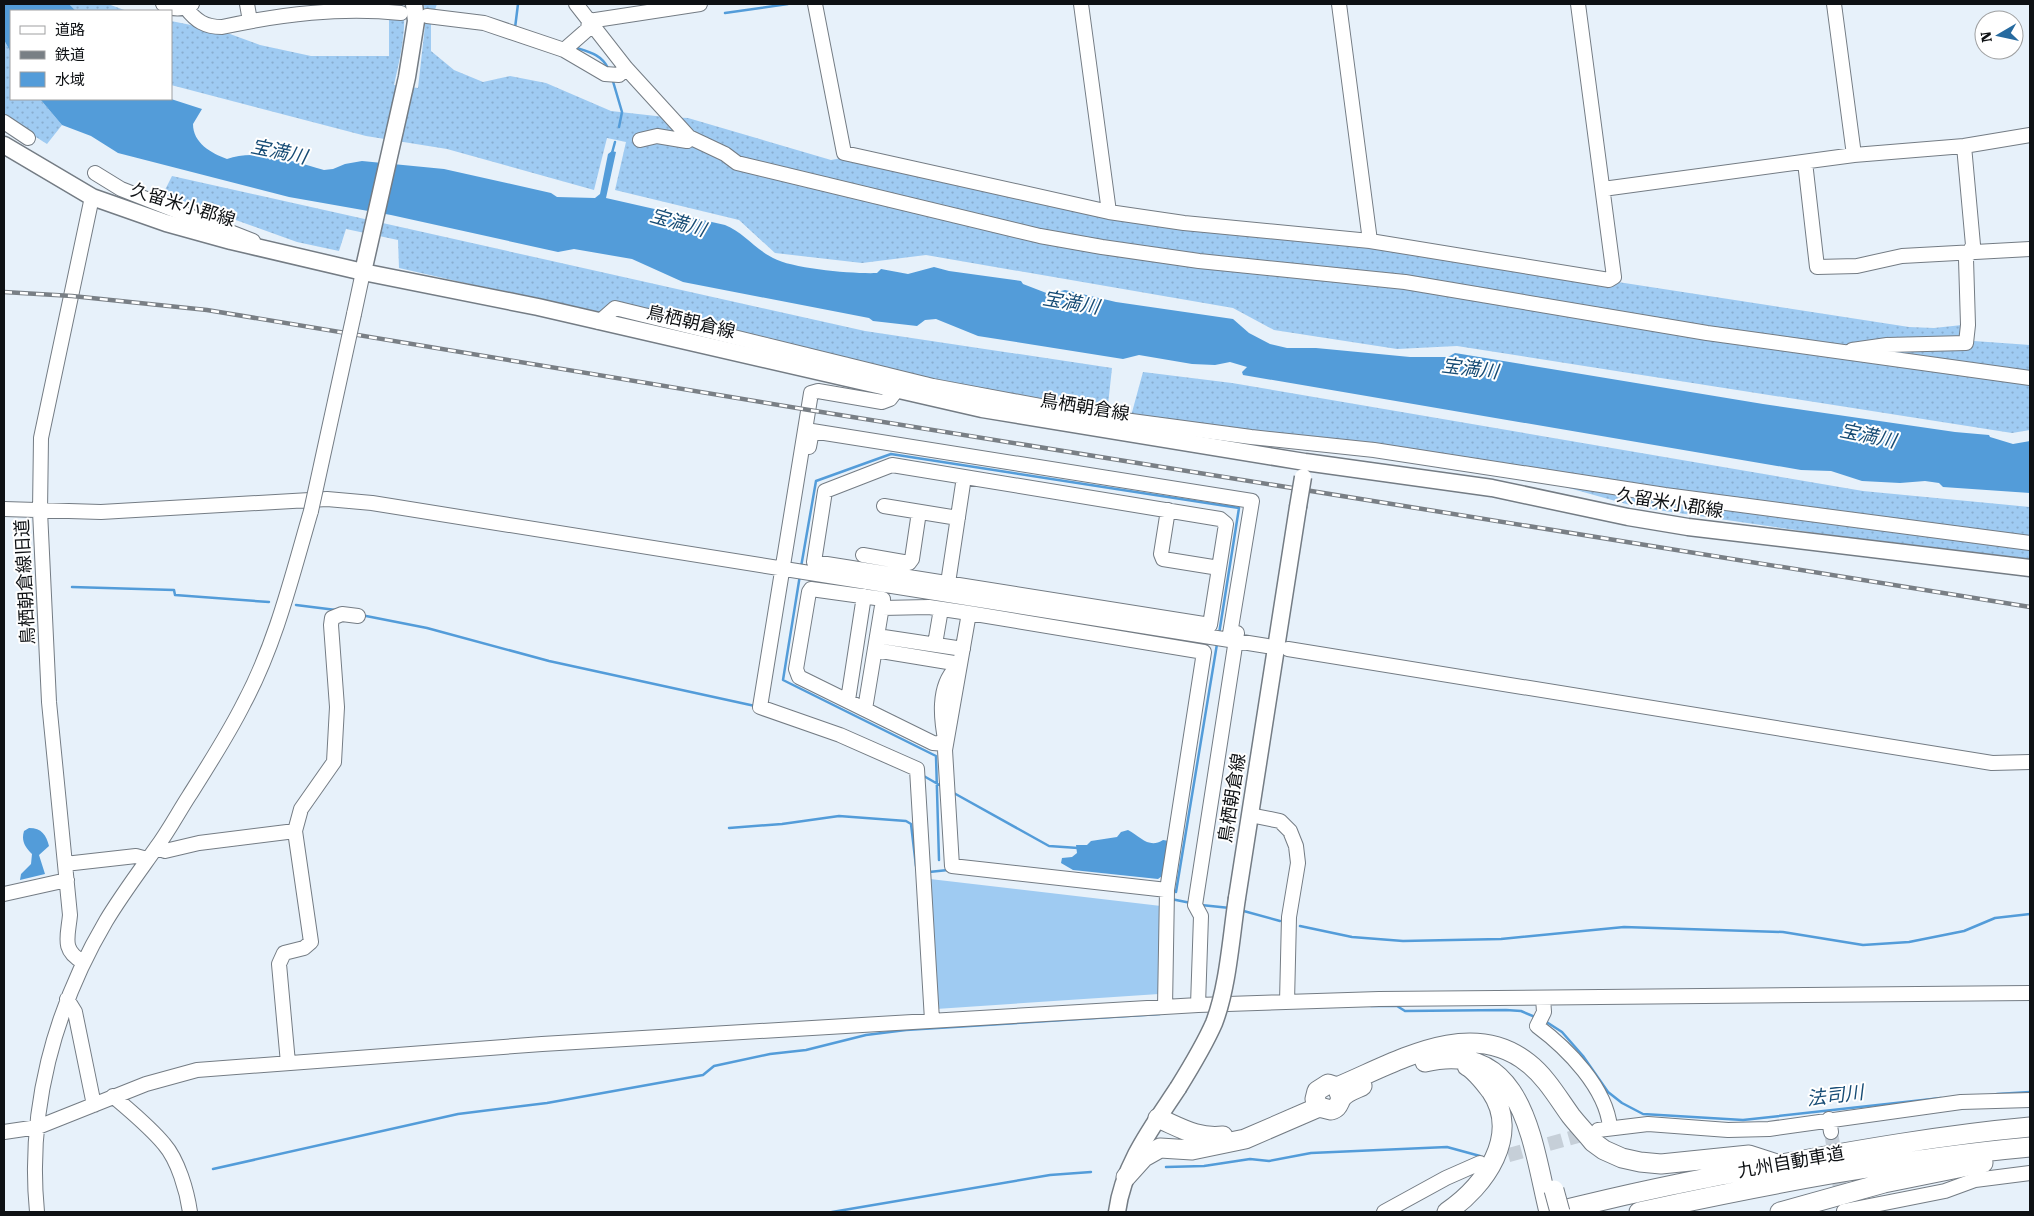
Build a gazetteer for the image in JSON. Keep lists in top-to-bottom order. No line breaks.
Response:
{"streets":{"highway":["九州自動車道"],"main road":["久留米小郡線","鳥栖朝倉線"],"street":["鳥栖朝倉線旧道"]},"crossings":[["久留米小郡線","鳥栖朝倉線"],["久留米小郡線","鳥栖朝倉線旧道"]],"water":["宝満川","法司川"],"legend":["道路","鉄道","水域"],"north":"left"}
